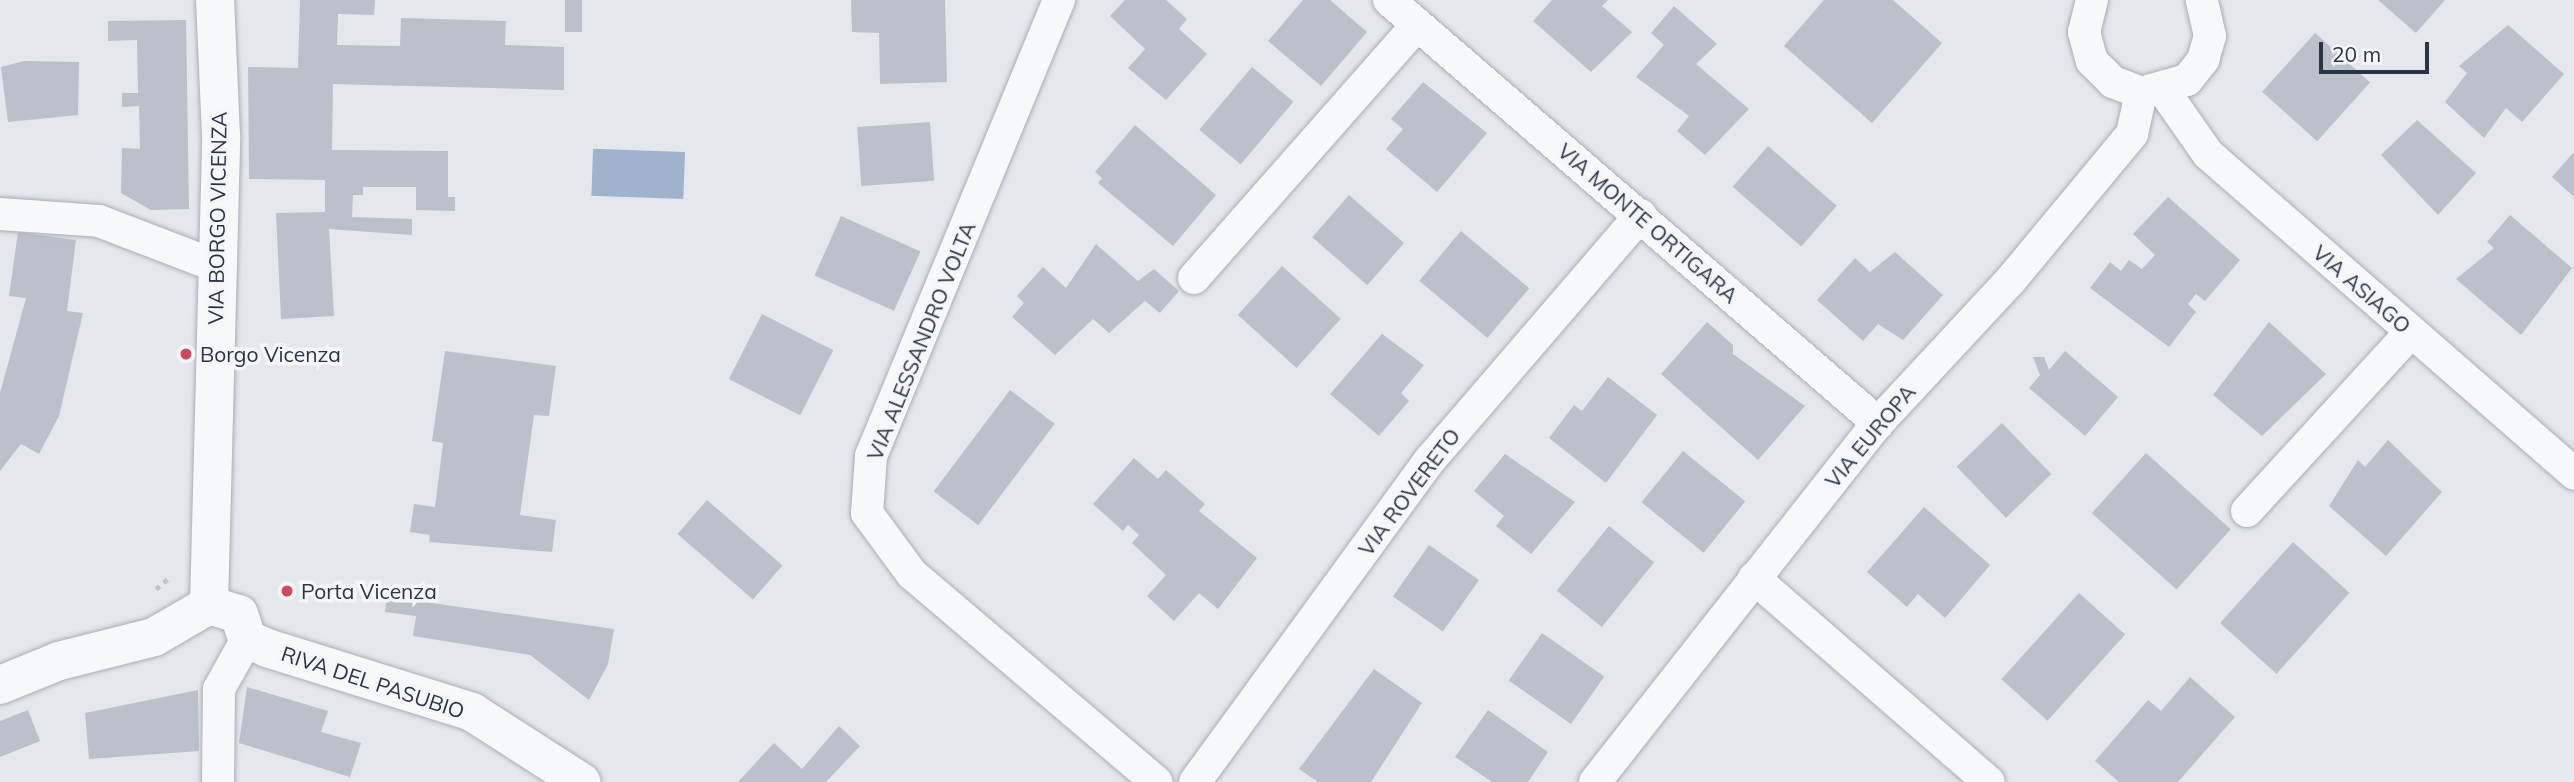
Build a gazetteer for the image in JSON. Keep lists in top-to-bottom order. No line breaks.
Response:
{"streets":{"street":["VIA BORGO VICENZA","VIA MONTE ORTIGARA","VIA ASIAGO","VIA ALESSANDRO VOLTA","VIA EUROPA","VIA ROVERETO","RIVA DEL PASUBIO"]},"crossings":[["VIA MONTE ORTIGARA","VIA EUROPA"],["VIA MONTE ORTIGARA","VIA ROVERETO"],["VIA ASIAGO","VIA EUROPA"]],"places":["Borgo Vicenza","Porta Vicenza"],"scale_bar":"20 m"}
